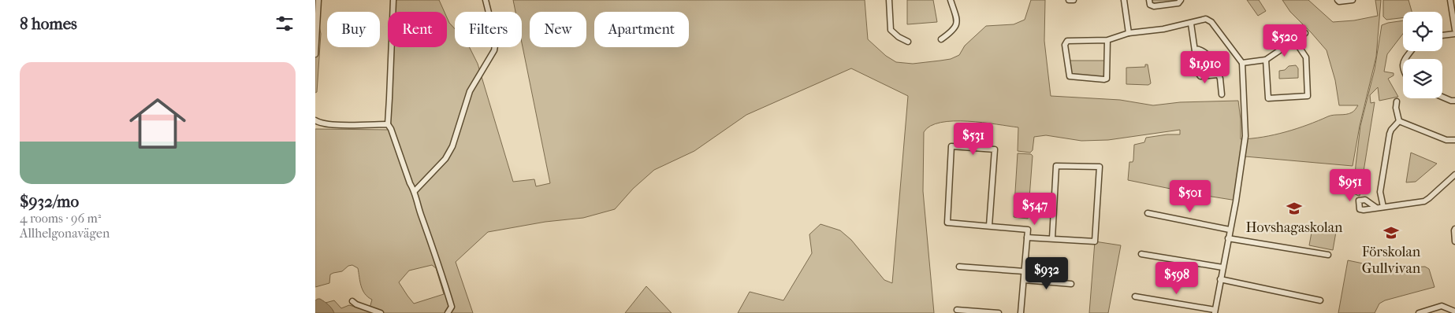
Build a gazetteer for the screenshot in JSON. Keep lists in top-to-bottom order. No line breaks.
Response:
{"places":{"school or university":["Hovshagaskolan","Förskolan Gullvivan"]},"page":{"heading":"8 homes","chip":["Buy","Rent","Filters","New","Apartment"],"price":["$520","$1,910","$531","$951","$501","$547","$932","$598"],"list":[{"name":"$932/mo","note":"4 rooms · 96 m² · Allhelgonavägen"}]}}
